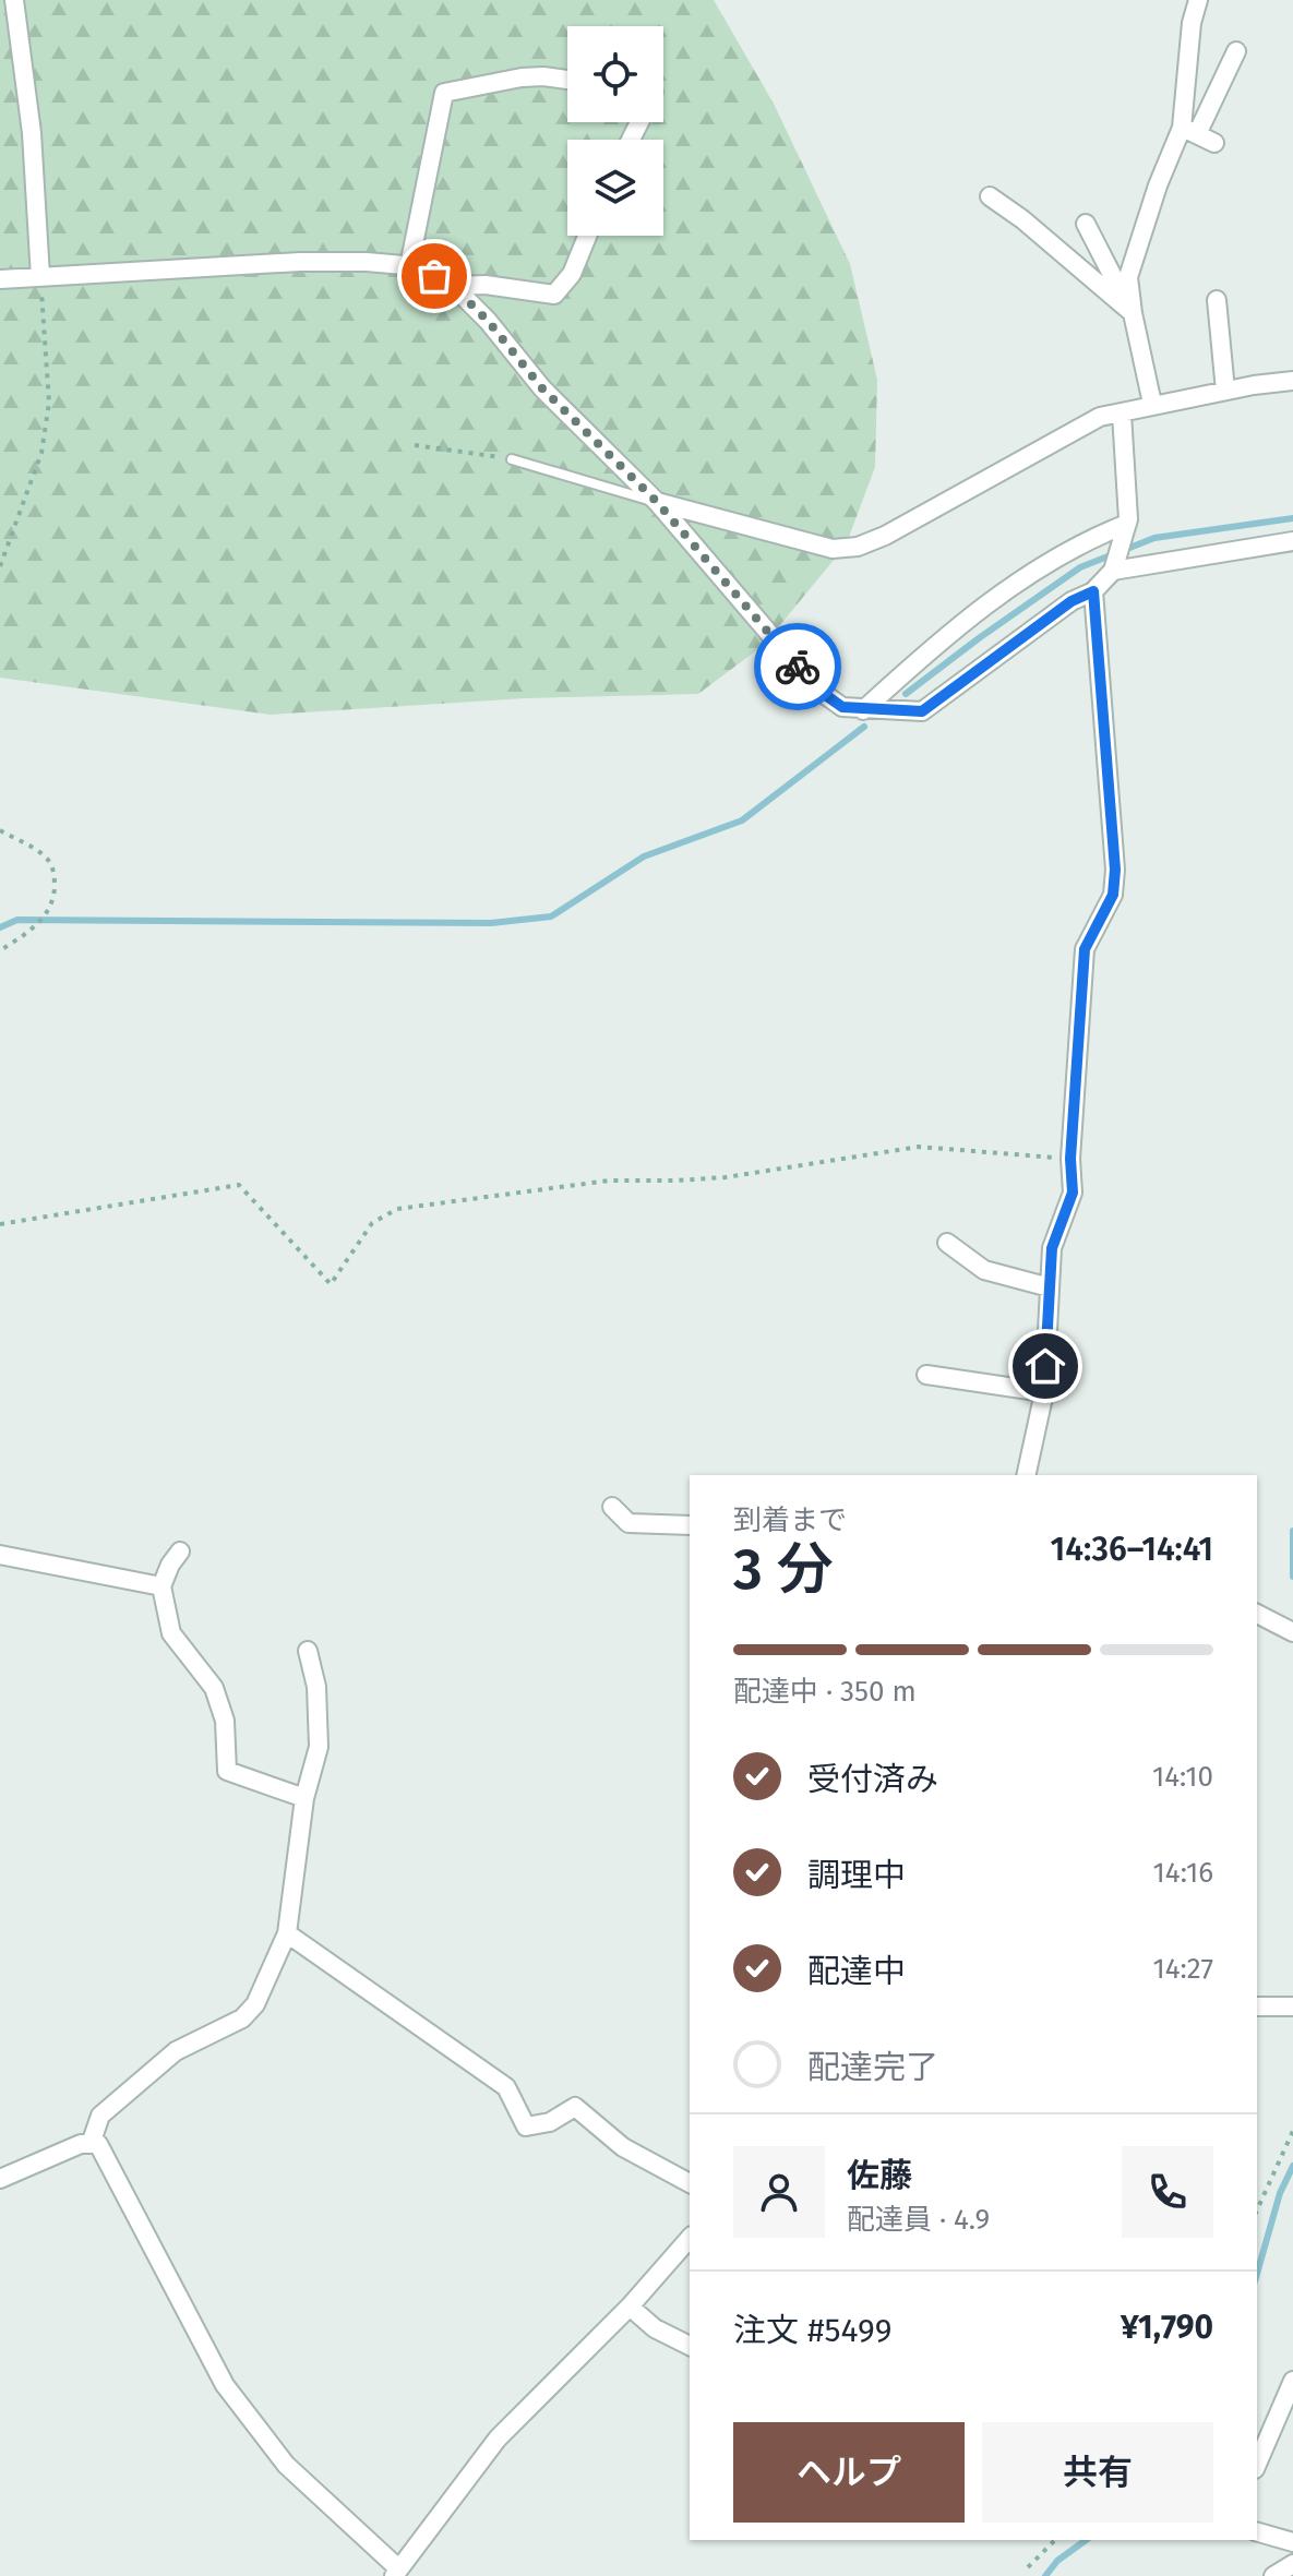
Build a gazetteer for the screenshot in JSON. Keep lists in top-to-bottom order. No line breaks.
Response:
{"page":{"heading":["3 分","到着まで","14:36–14:41"],"panel":["佐藤","配達員 · 4.9","注文 #5499","¥1,790"],"bar":"配達中 · 350 m","list":[["受付済み","14:10"],["調理中","14:16"],["配達中","14:27"],"配達完了"],"buttons":["ヘルプ","共有"]}}
